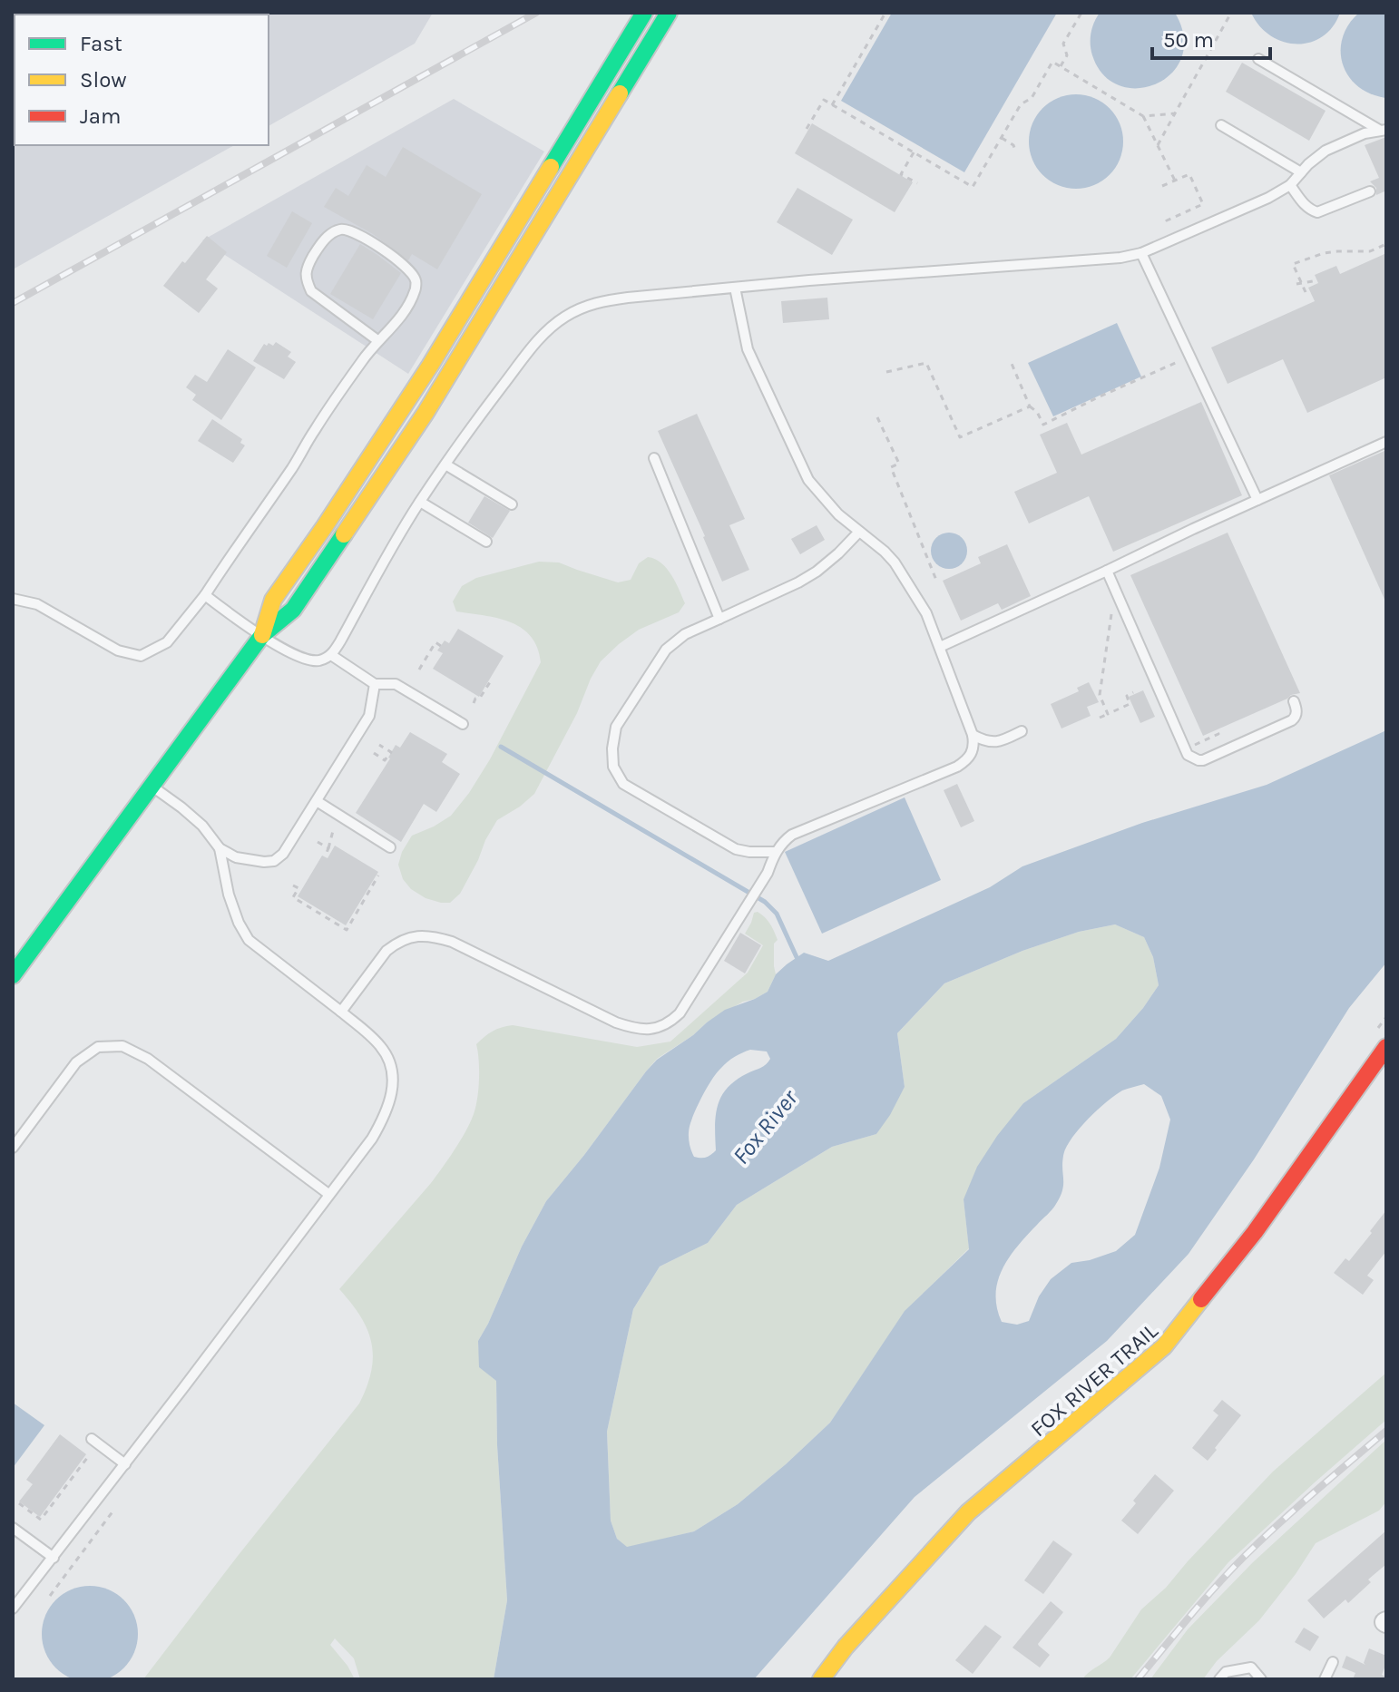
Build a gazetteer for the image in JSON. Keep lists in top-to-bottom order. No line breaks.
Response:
{"water":["Fox River"],"legend":["Fast","Slow","Jam"],"scale_bar":"50 m"}
